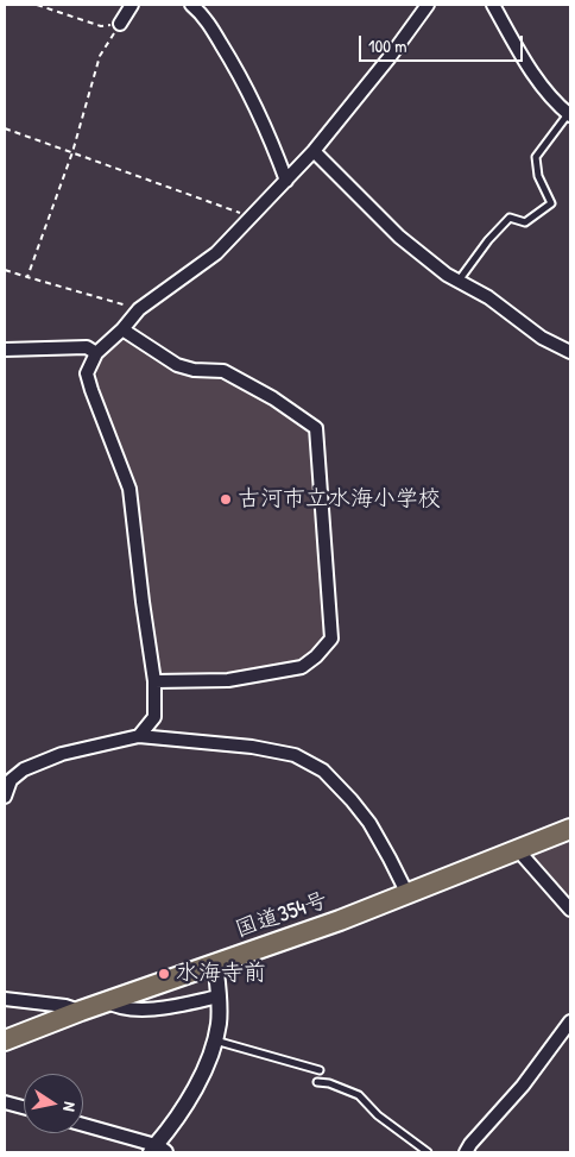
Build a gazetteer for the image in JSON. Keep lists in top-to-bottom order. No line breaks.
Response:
{"streets":{"highway":["国道354号"]},"places":["古河市立水海小学校","水海寺前"],"scale_bar":"100 m","north":"right"}
